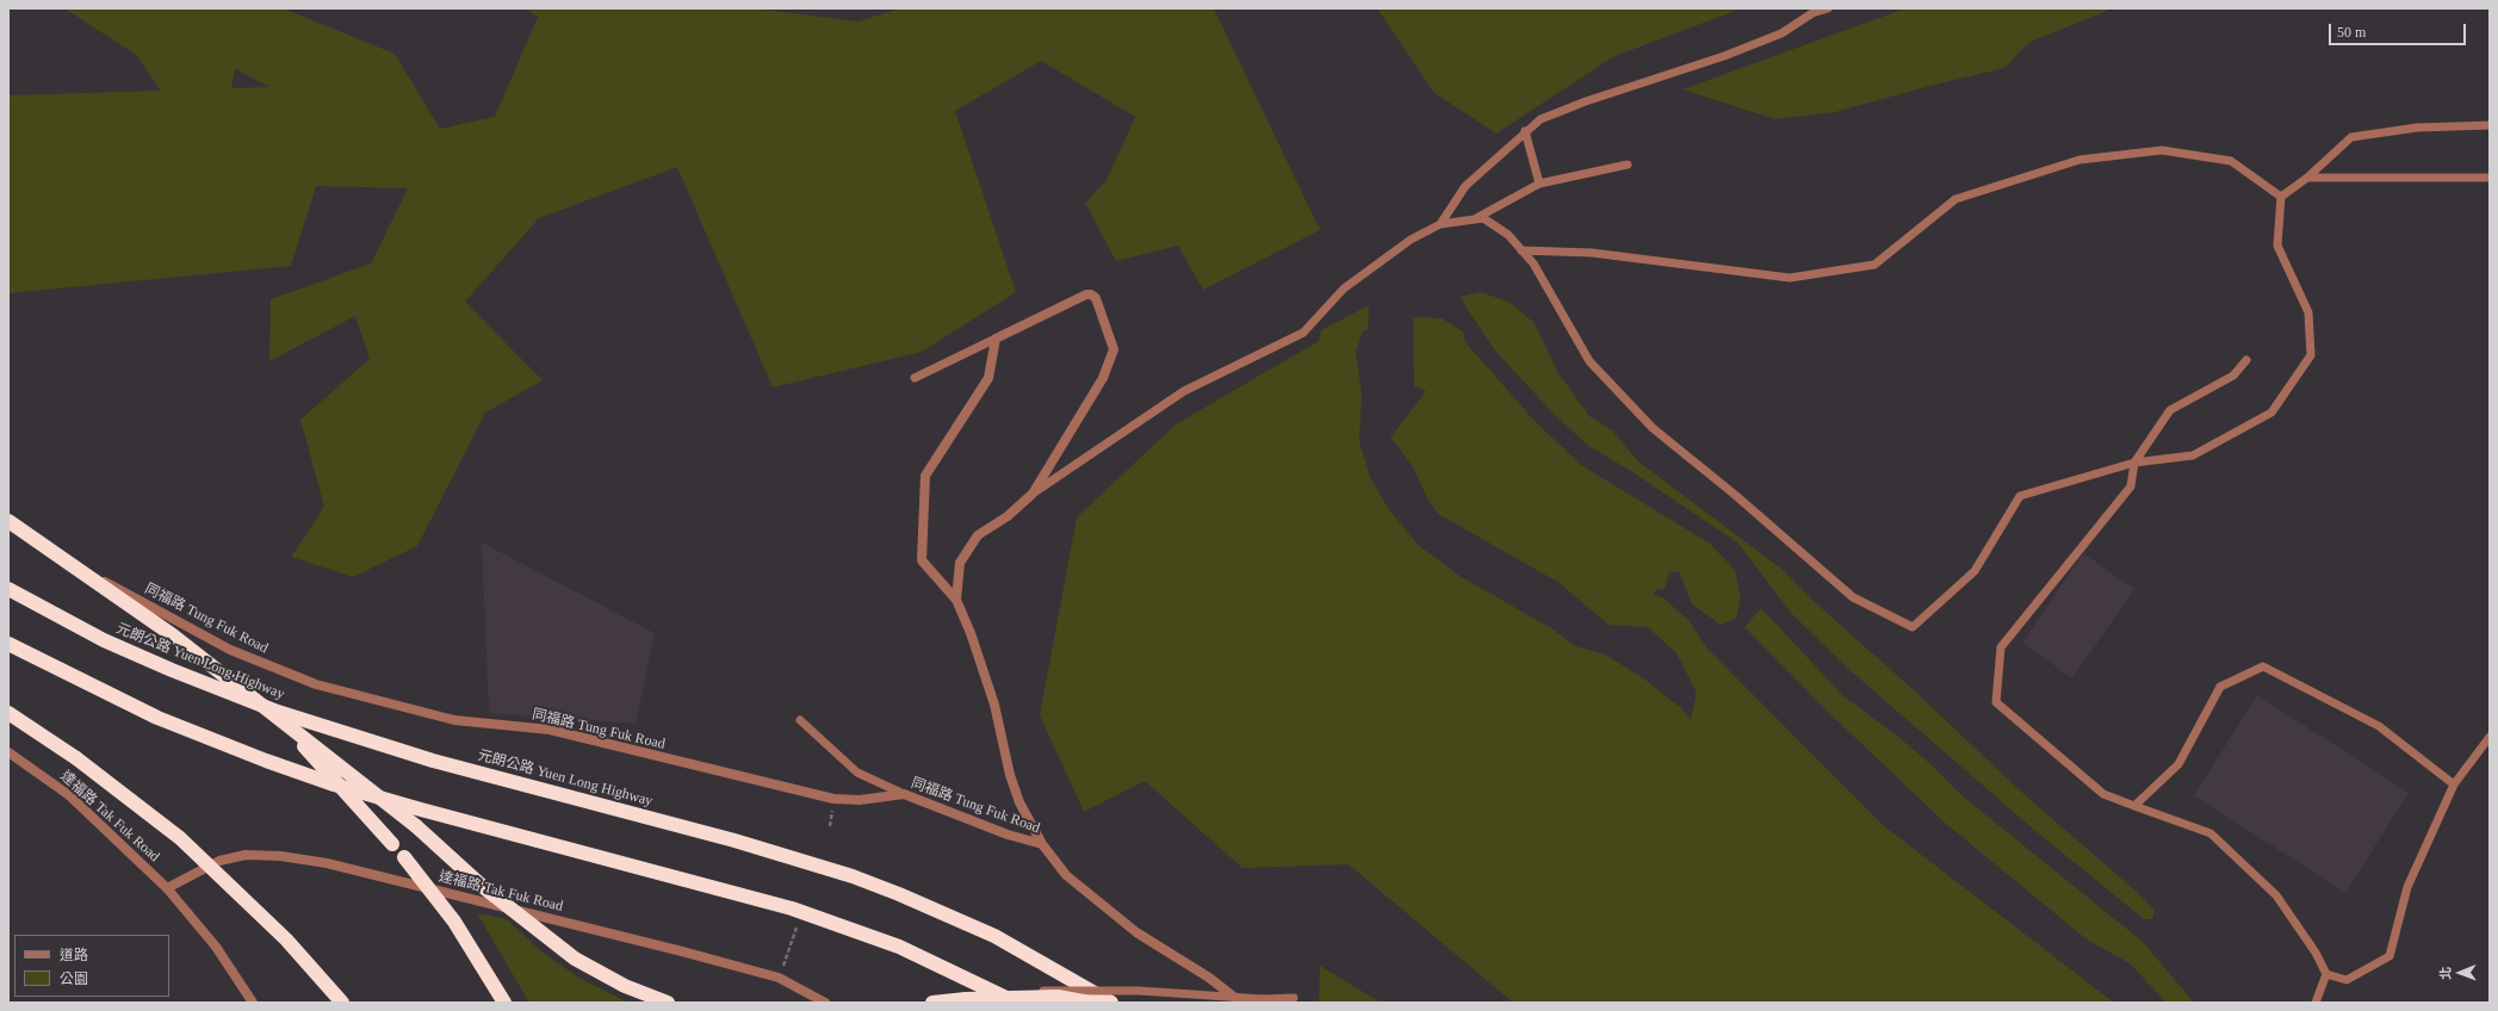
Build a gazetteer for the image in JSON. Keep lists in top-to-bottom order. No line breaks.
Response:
{"streets":{"highway":["元朗公路 Yuen Long Highway"],"street":["同福路 Tung Fuk Road","達福路 Tak Fuk Road"]},"legend":["道路","公園"],"scale_bar":"50 m","north":"left"}
